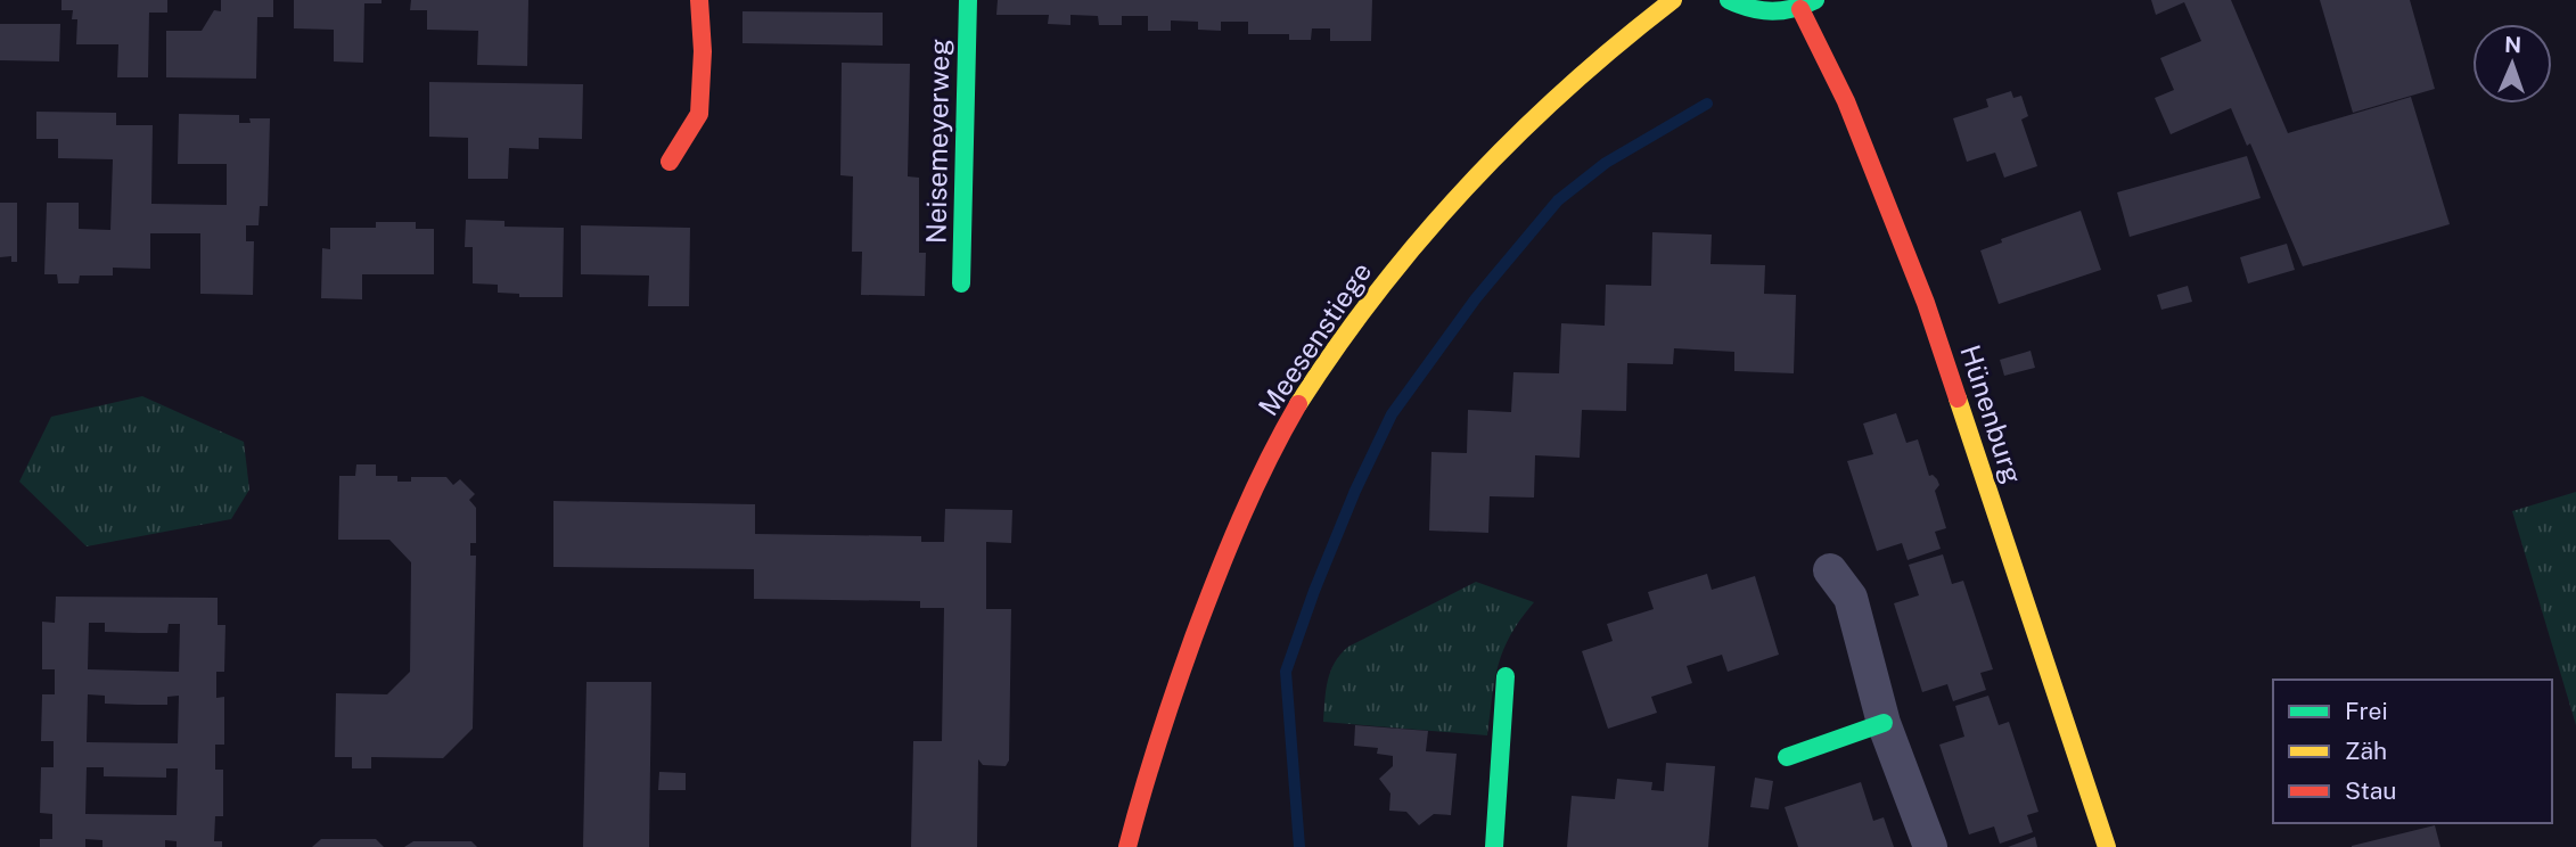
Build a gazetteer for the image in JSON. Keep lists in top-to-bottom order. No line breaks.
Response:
{"streets":{"street":["Neisemeyerweg","Meesenstiege","Hünenburg"]},"legend":["Frei","Zäh","Stau"],"north":"top"}
